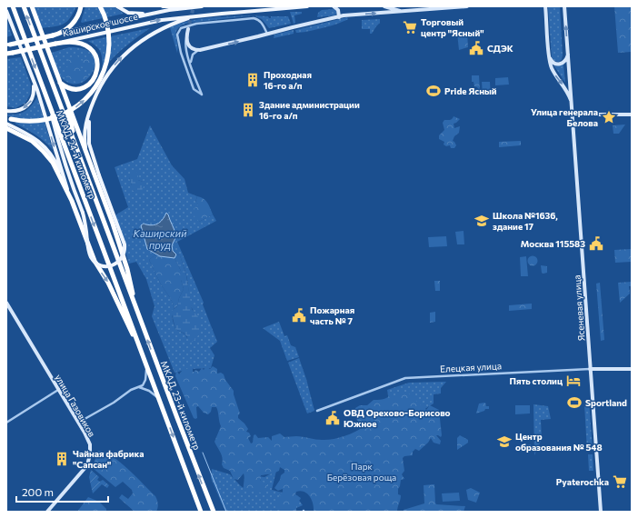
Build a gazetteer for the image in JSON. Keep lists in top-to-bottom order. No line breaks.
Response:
{"streets":{"highway":["Каширское шоссе","МКАД, 24-й километр","МКАД, 23-й километр"],"main road":["Ясеневая улица","Елецкая улица","улица Газовиков"]},"crossings":[["МКАД, 24-й километр","МКАД, 23-й километр"],["Ясеневая улица","Елецкая улица"]],"water":["Каширский пруд"],"parks":["Парк Берёзовая роща"],"places":{"supermarket":["Торговый центр \"Ясный\"","Pyaterochka"],"public building":["СДЭК","Москва 115583","Пожарная часть № 7","ОВД Орехово-Борисово Южное"],"building":["Проходная 16-го а/п","Здание администрации 16-го а/п","Чайная фабрика \"Сапсан\""],"sports":["Pride Ясный","Sportland"],"place":["Улица генерала Белова"],"school or university":["Школа №1636, здание 17","Центр образования № 548"],"hotel":["Пять столиц"]},"scale_bar":"200 m"}
